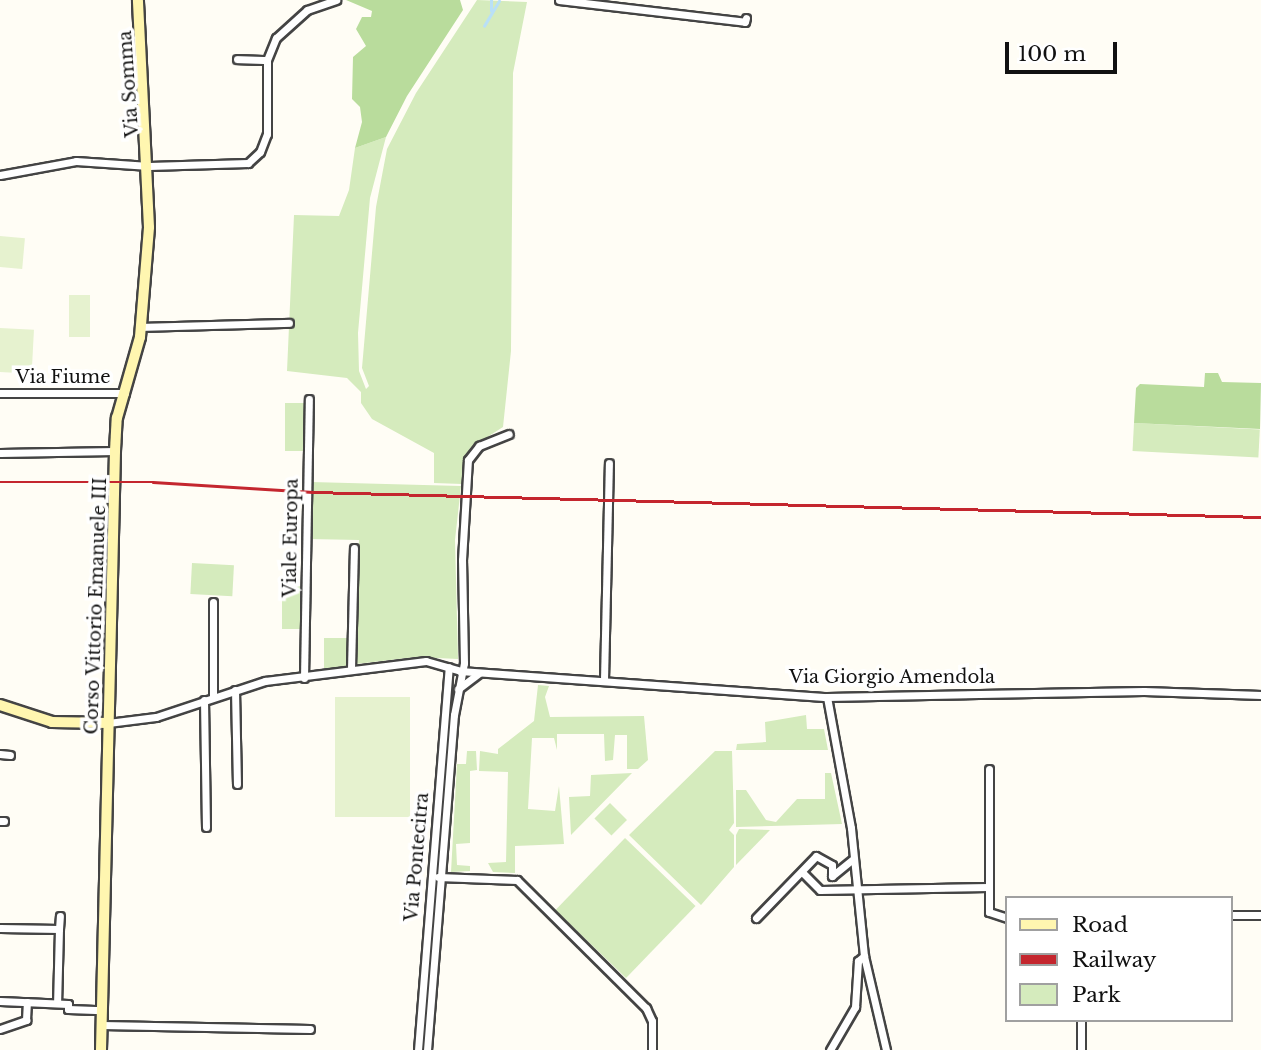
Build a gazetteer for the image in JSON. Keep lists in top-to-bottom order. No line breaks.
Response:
{"streets":{"street":["Via Somma","Via Fiume","Viale Europa","Corso Vittorio Emanuele III","Via Giorgio Amendola","Via Pontecitra"]},"crossings":[["Via Somma","Corso Vittorio Emanuele III"],["Via Fiume","Corso Vittorio Emanuele III"],["Viale Europa","Via Giorgio Amendola"],["Corso Vittorio Emanuele III","Via Giorgio Amendola"],["Via Giorgio Amendola","Via Pontecitra"]],"legend":["Road","Railway","Park"],"scale_bar":"100 m"}
